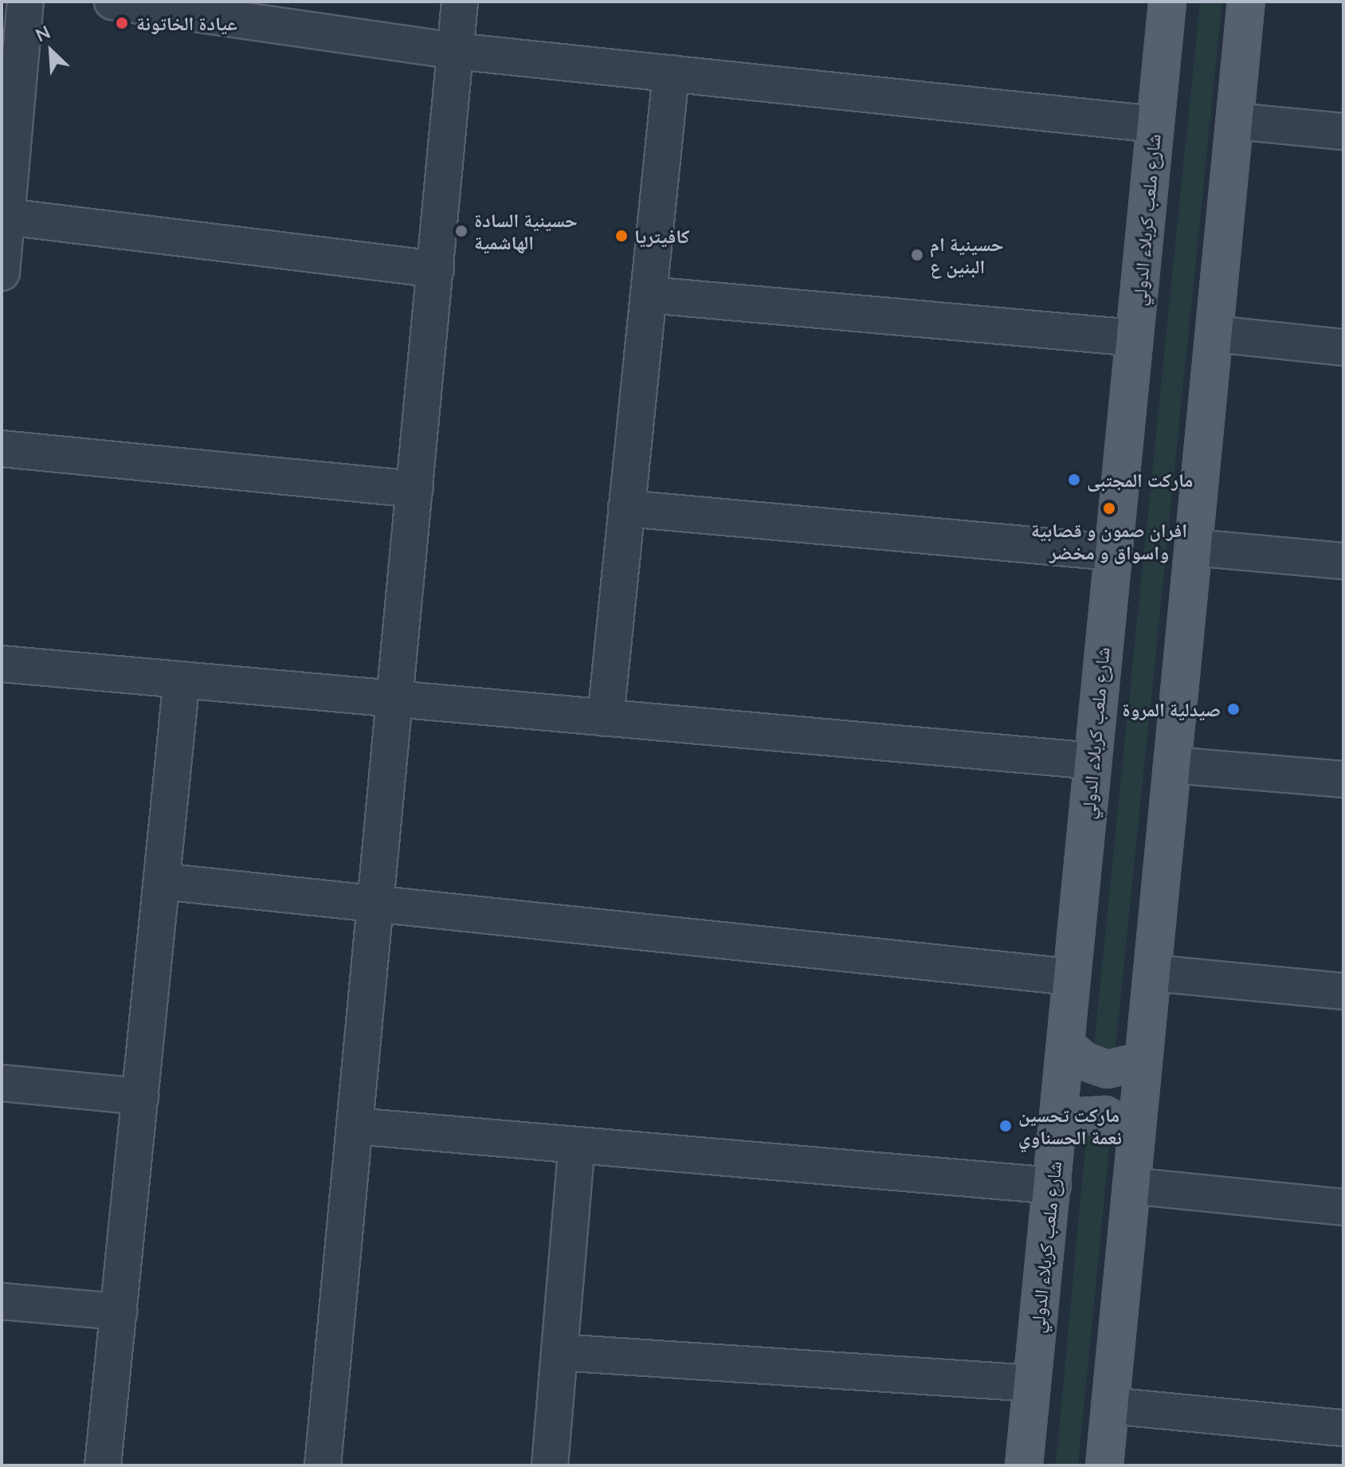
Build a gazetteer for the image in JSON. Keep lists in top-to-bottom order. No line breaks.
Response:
{"streets":{"main road":["شارع ملعب كربلاء الدولي"]},"places":["عيادة الخاتونة","حسينية السادة الهاشمية","كافيتريا","حسينية ام البنين ع","ماركت المجتبى","افران صمون و قصابية واسواق و مخضر","صيدلية المروة","ماركت تحسين نعمة الحسناوي"],"north":"top left"}
